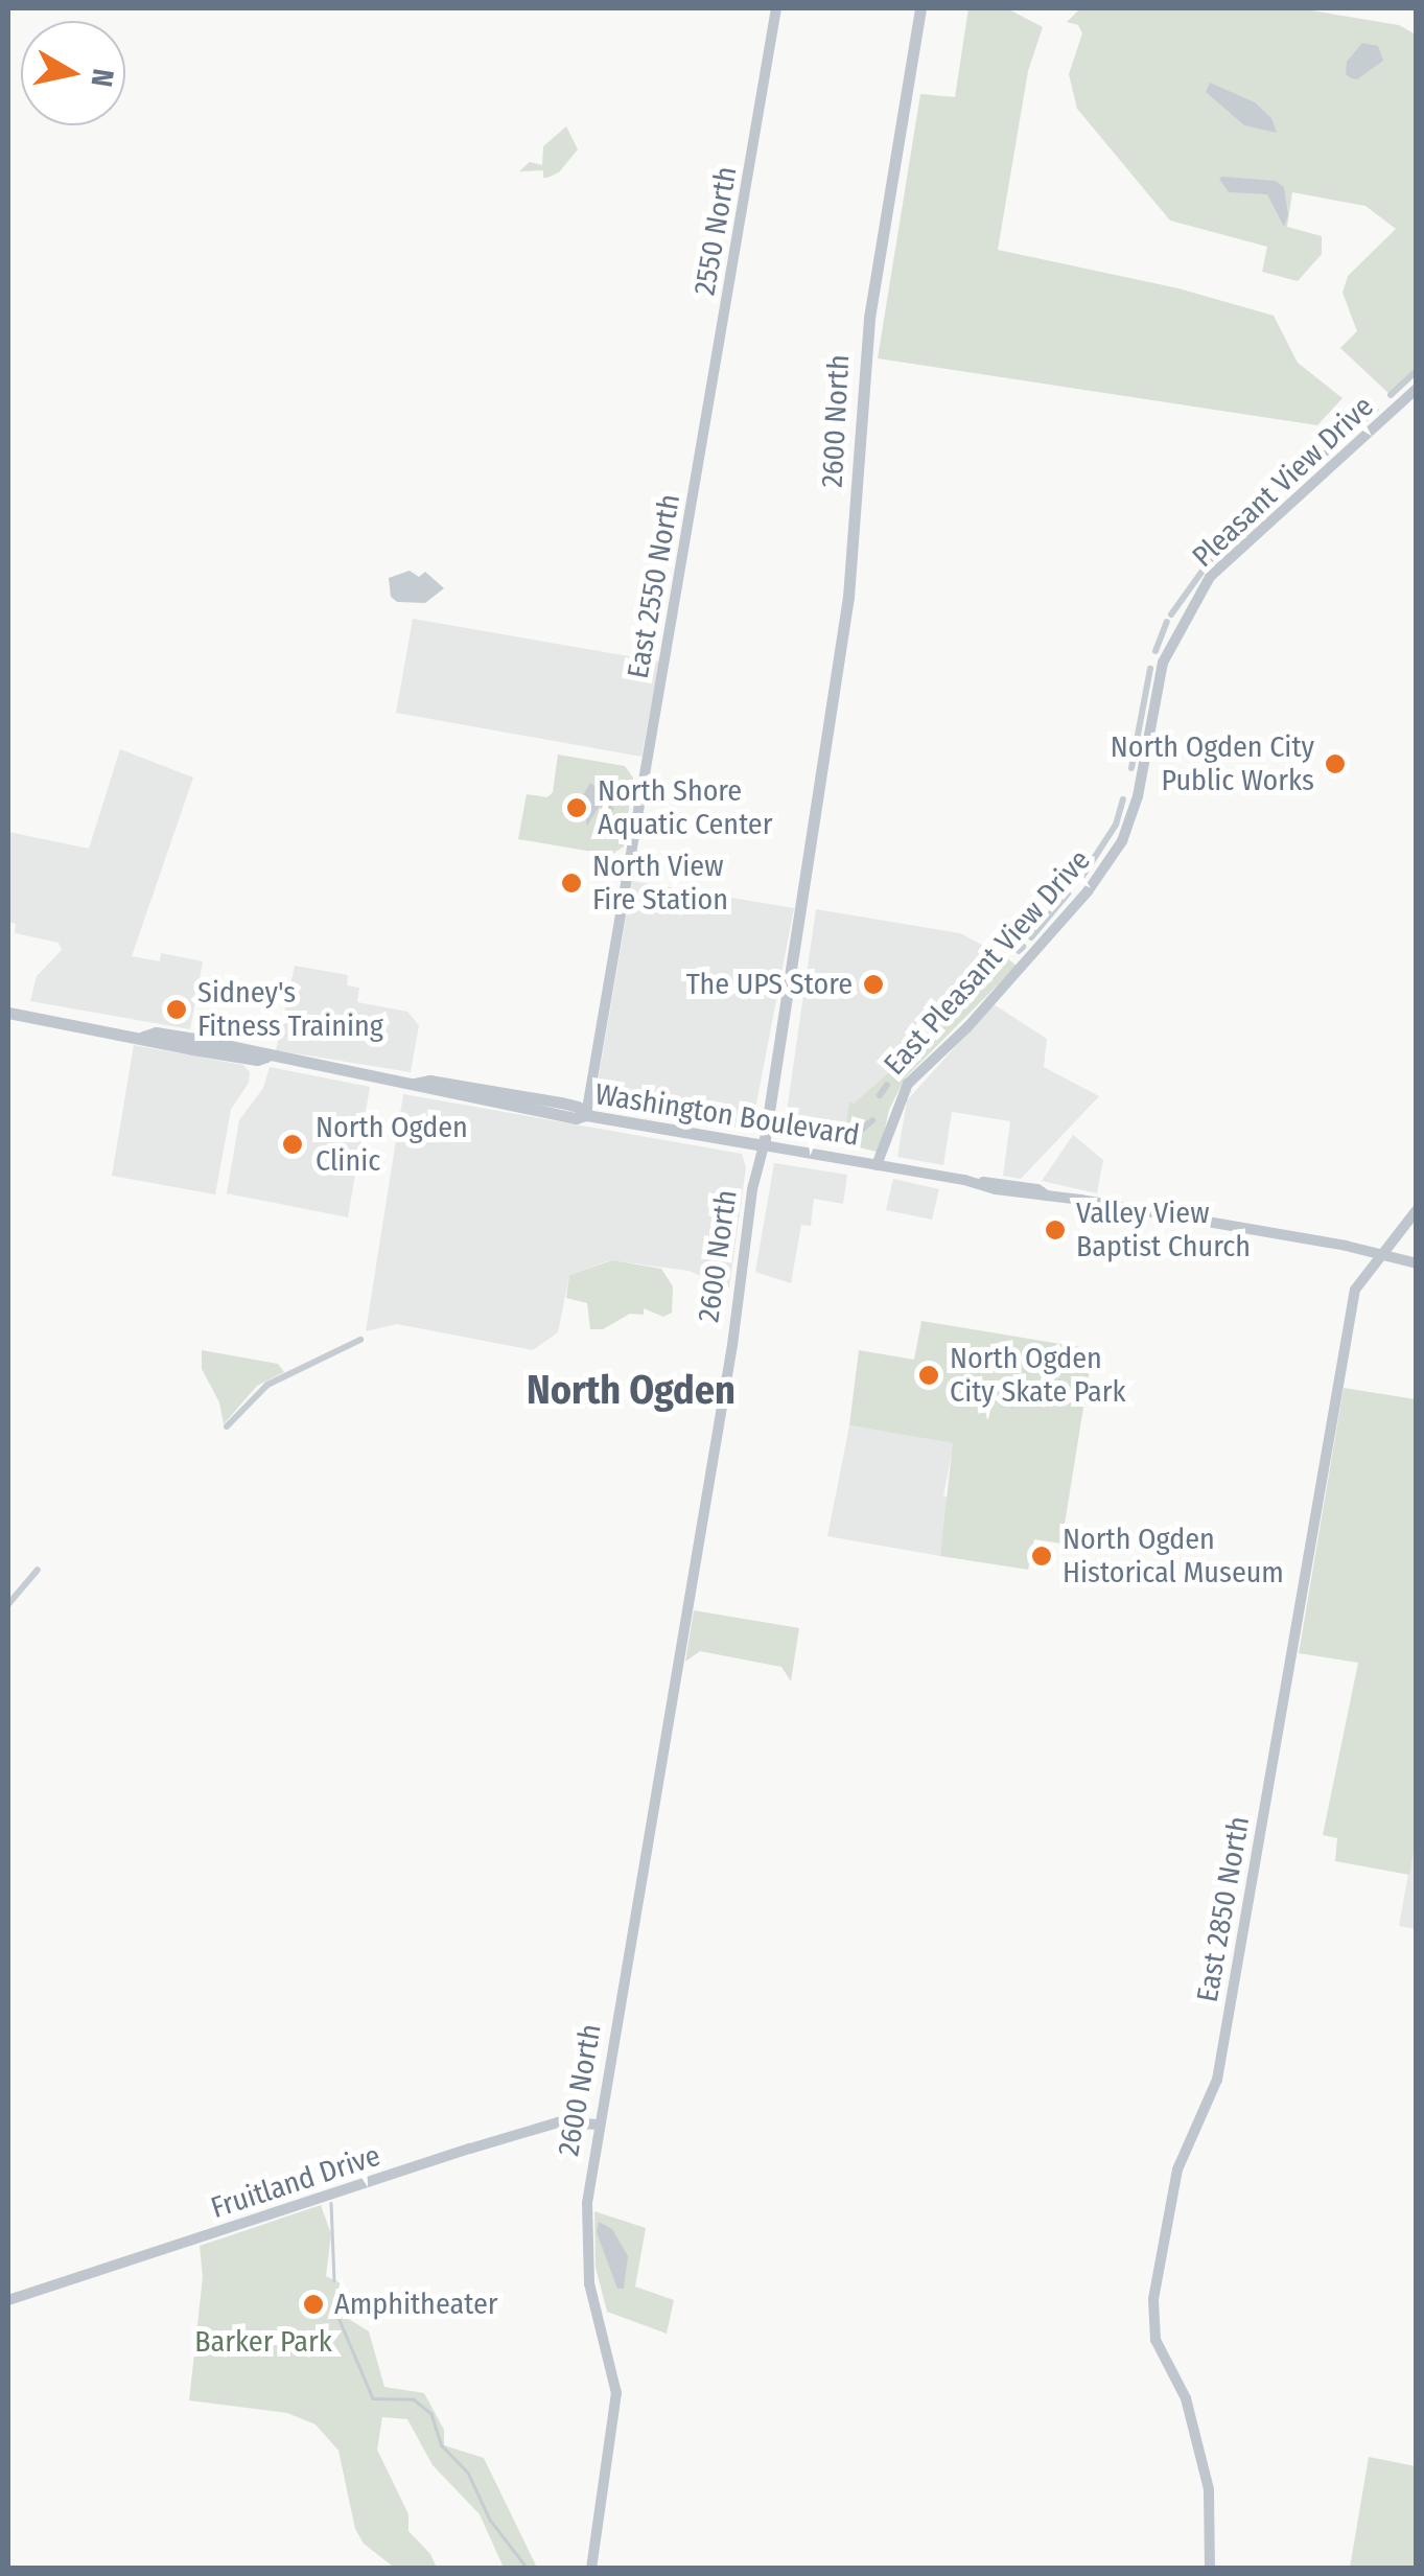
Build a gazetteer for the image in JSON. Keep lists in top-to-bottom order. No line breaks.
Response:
{"streets":{"main road":["2600 North","Washington Boulevard"],"street":["2550 North","Pleasant View Drive","East 2550 North","East Pleasant View Drive","East 2850 North","Fruitland Drive"]},"crossings":[["2550 North","East 2550 North"],["2600 North","Washington Boulevard"],["2600 North","Fruitland Drive"],["Pleasant View Drive","East Pleasant View Drive"],["East 2550 North","Washington Boulevard"],["East Pleasant View Drive","Washington Boulevard"],["Washington Boulevard","East 2850 North"]],"districts":["North Ogden"],"parks":["Barker Park"],"places":["North Ogden City Public Works","North Shore Aquatic Center","North View Fire Station","The UPS Store","Sidney's Fitness Training","North Ogden Clinic","Valley View Baptist Church","North Ogden City Skate Park","North Ogden Historical Museum","Amphitheater"],"north":"right"}
